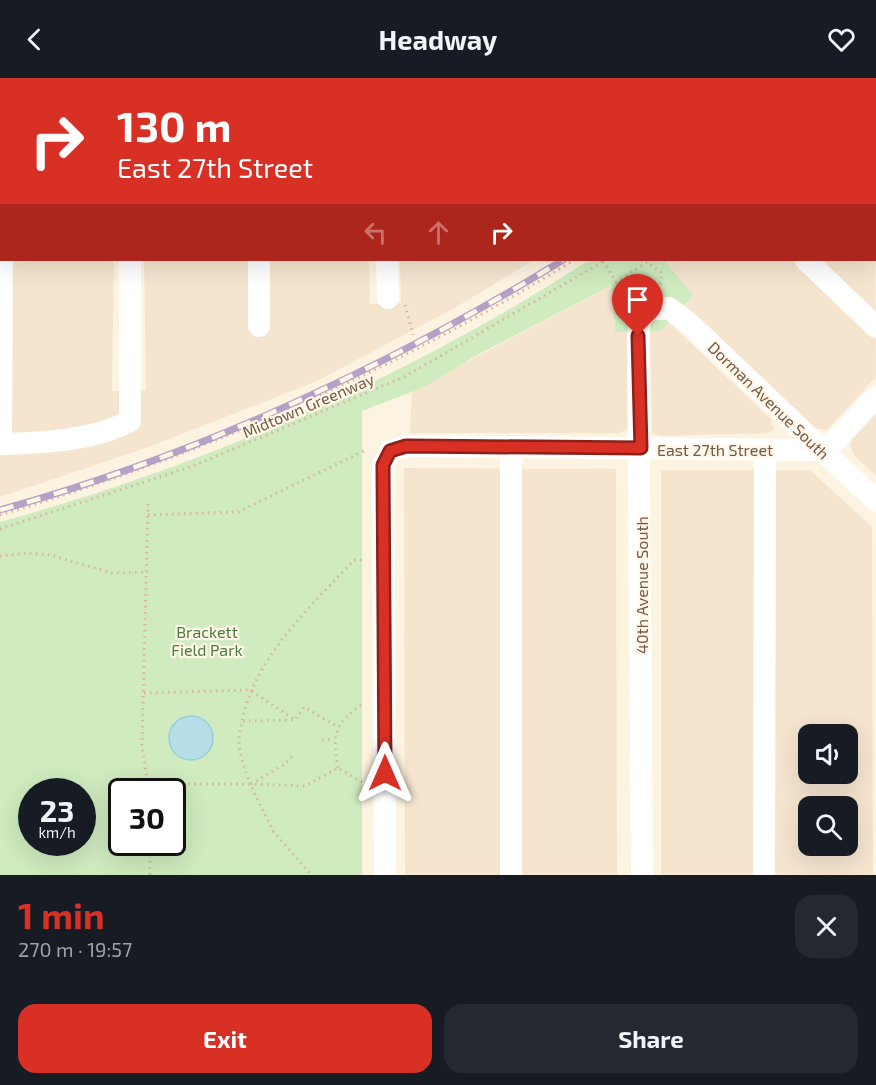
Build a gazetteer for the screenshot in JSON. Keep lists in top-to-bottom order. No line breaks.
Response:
{"streets":{"street":["Dorman Avenue South","East 27th Street","40th Avenue South"],"path":["Midtown Greenway"]},"crossings":[["Dorman Avenue South","East 27th Street"],["Dorman Avenue South","40th Avenue South"],["East 27th Street","40th Avenue South"]],"parks":["Brackett Field Park"],"page":{"header":"Headway","turn":["130 m","East 27th Street"],"speed":"23 km/h","limit":"30","heading":["1 min","270 m · 19:57"],"buttons":["Exit","Share"]}}
